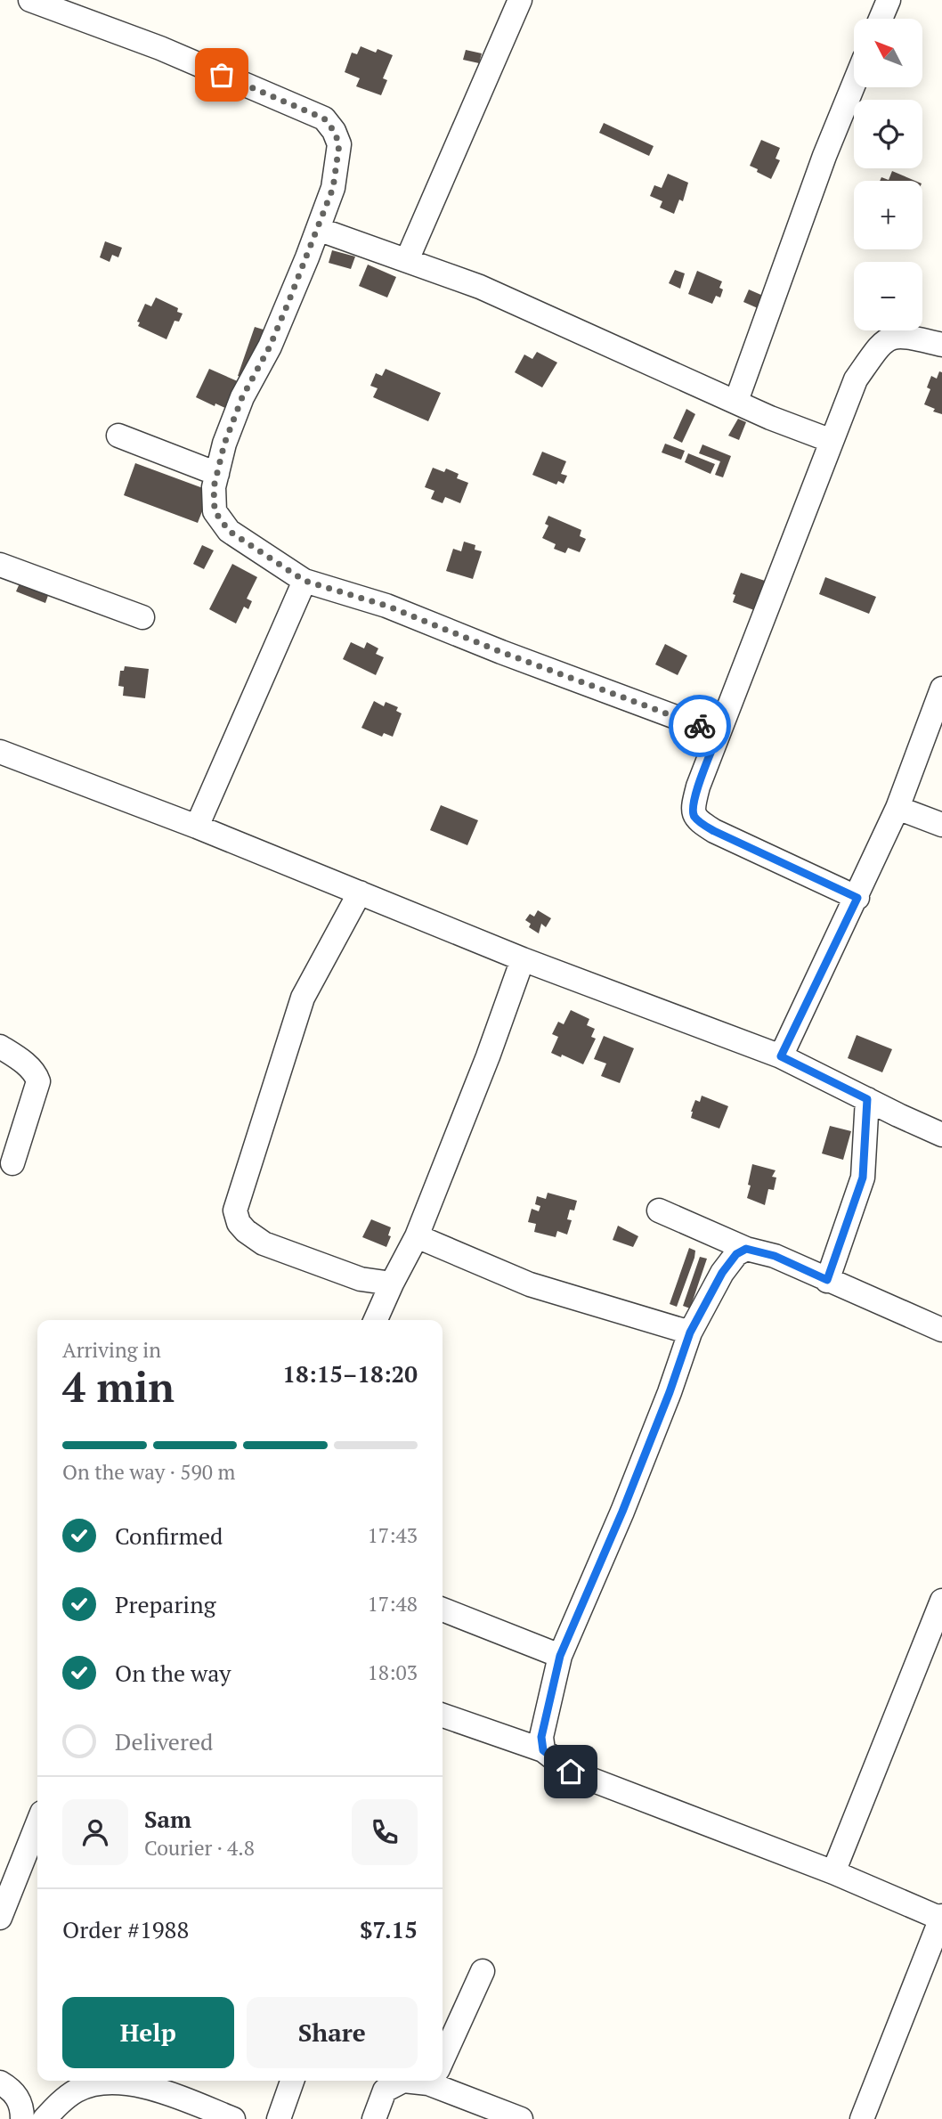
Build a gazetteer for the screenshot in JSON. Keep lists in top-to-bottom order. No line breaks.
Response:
{"north":"top left","page":{"map_buttons":["+","−"],"heading":["4 min","Arriving in","18:15–18:20"],"panel":["Sam","Courier · 4.8","Order #1988","$7.15"],"bar":"On the way · 590 m","list":[["Confirmed","17:43"],["Preparing","17:48"],["On the way","18:03"],"Delivered"],"buttons":["Help","Share"]}}
